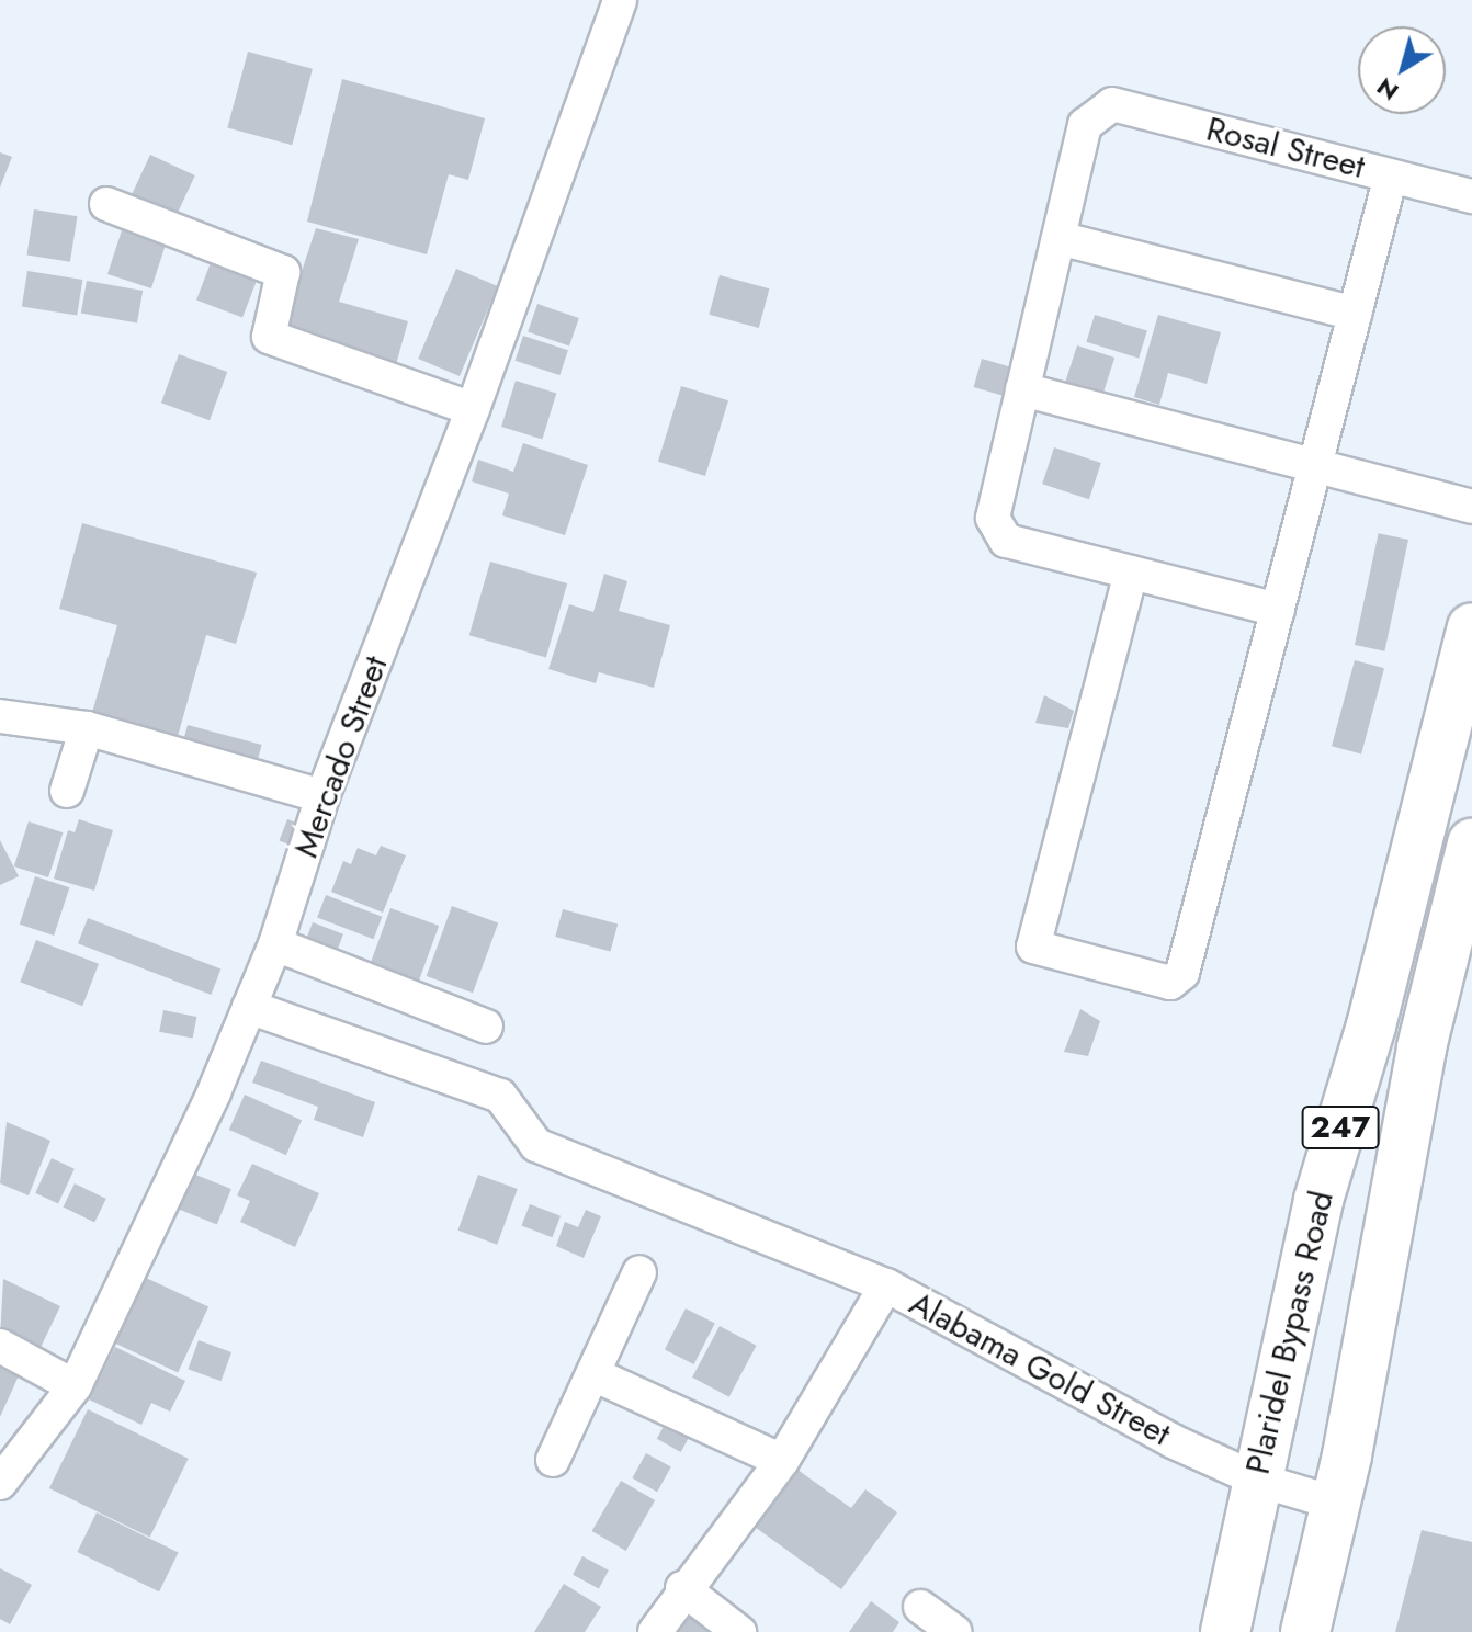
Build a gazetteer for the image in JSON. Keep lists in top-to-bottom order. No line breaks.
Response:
{"streets":{"highway":["247","Plaridel Bypass Road"],"street":["Rosal Street","Mercado Street","Alabama Gold Street"]},"crossings":[["247","Alabama Gold Street"],["Plaridel Bypass Road","Alabama Gold Street"]],"north":"bottom left"}
